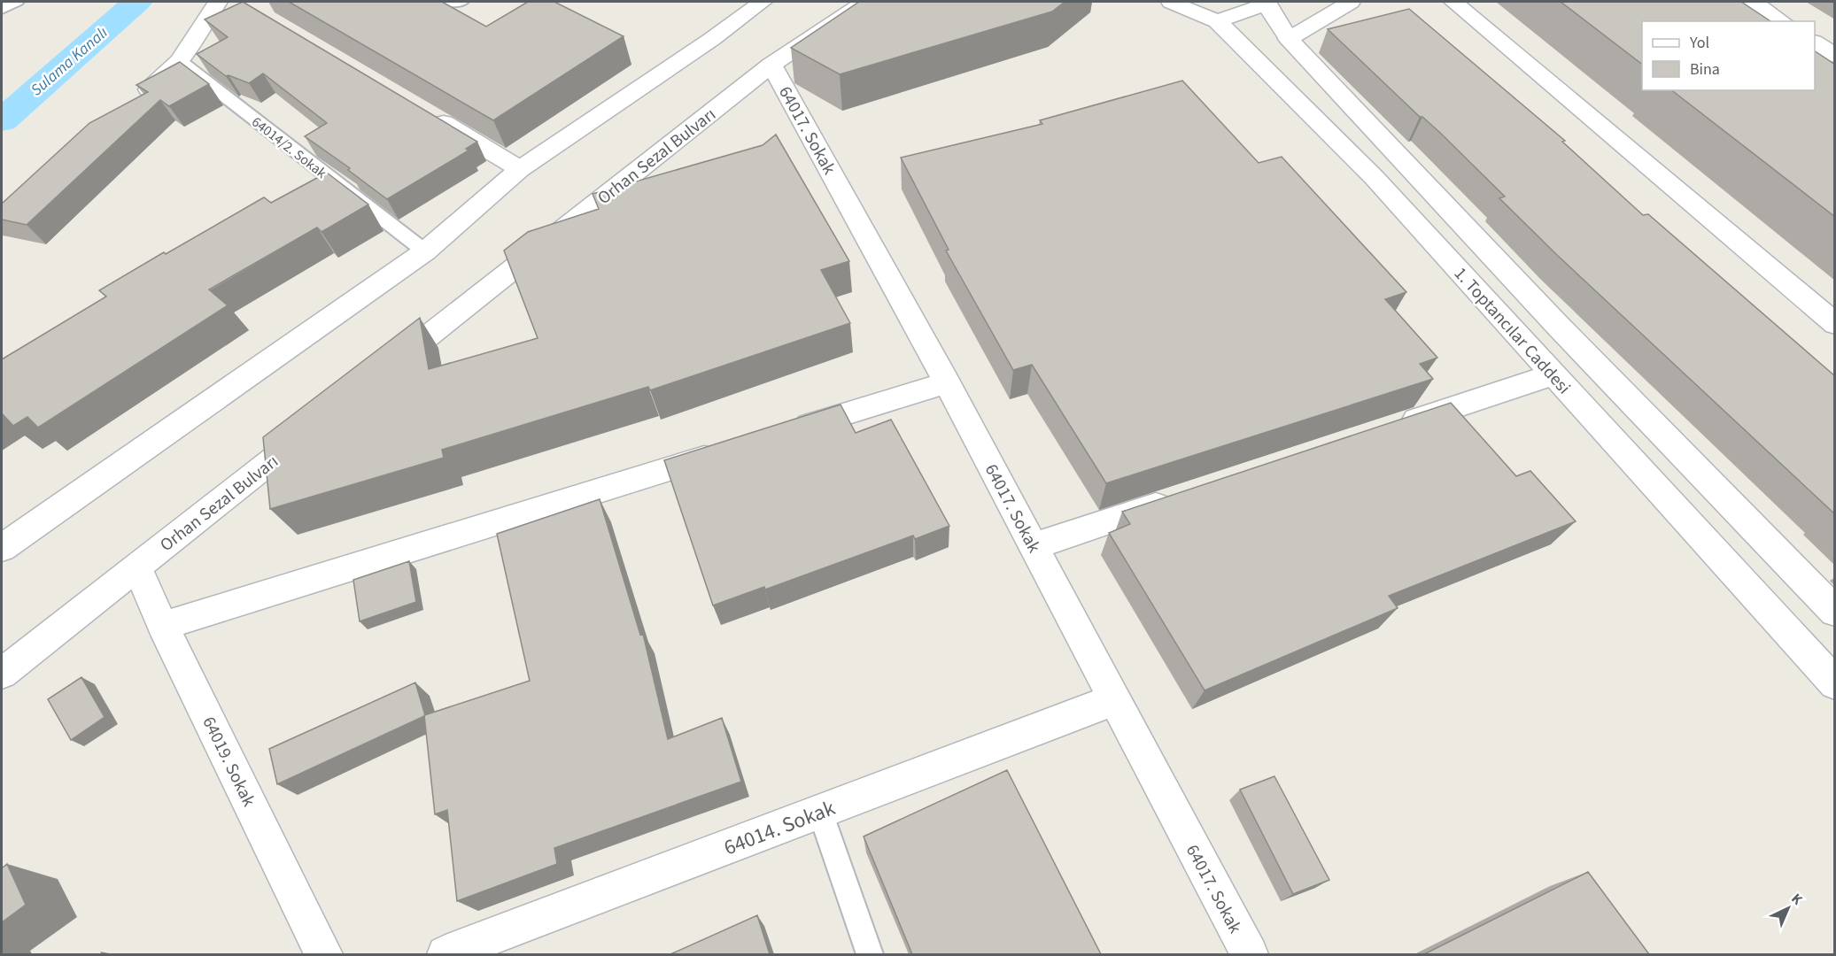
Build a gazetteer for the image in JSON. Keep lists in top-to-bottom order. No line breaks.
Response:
{"streets":{"street":["64017. Sokak","Orhan Sezal Bulvarı","1. Toptancılar Caddesi","64019. Sokak","64014. Sokak"],"lane":["64014/2. Sokak"]},"crossings":[["64017. Sokak","Orhan Sezal Bulvarı"],["64017. Sokak","64014. Sokak"],["Orhan Sezal Bulvarı","64019. Sokak"]],"water":["Sulama Kanalı"],"legend":["Yol","Bina"],"north":"top right"}
